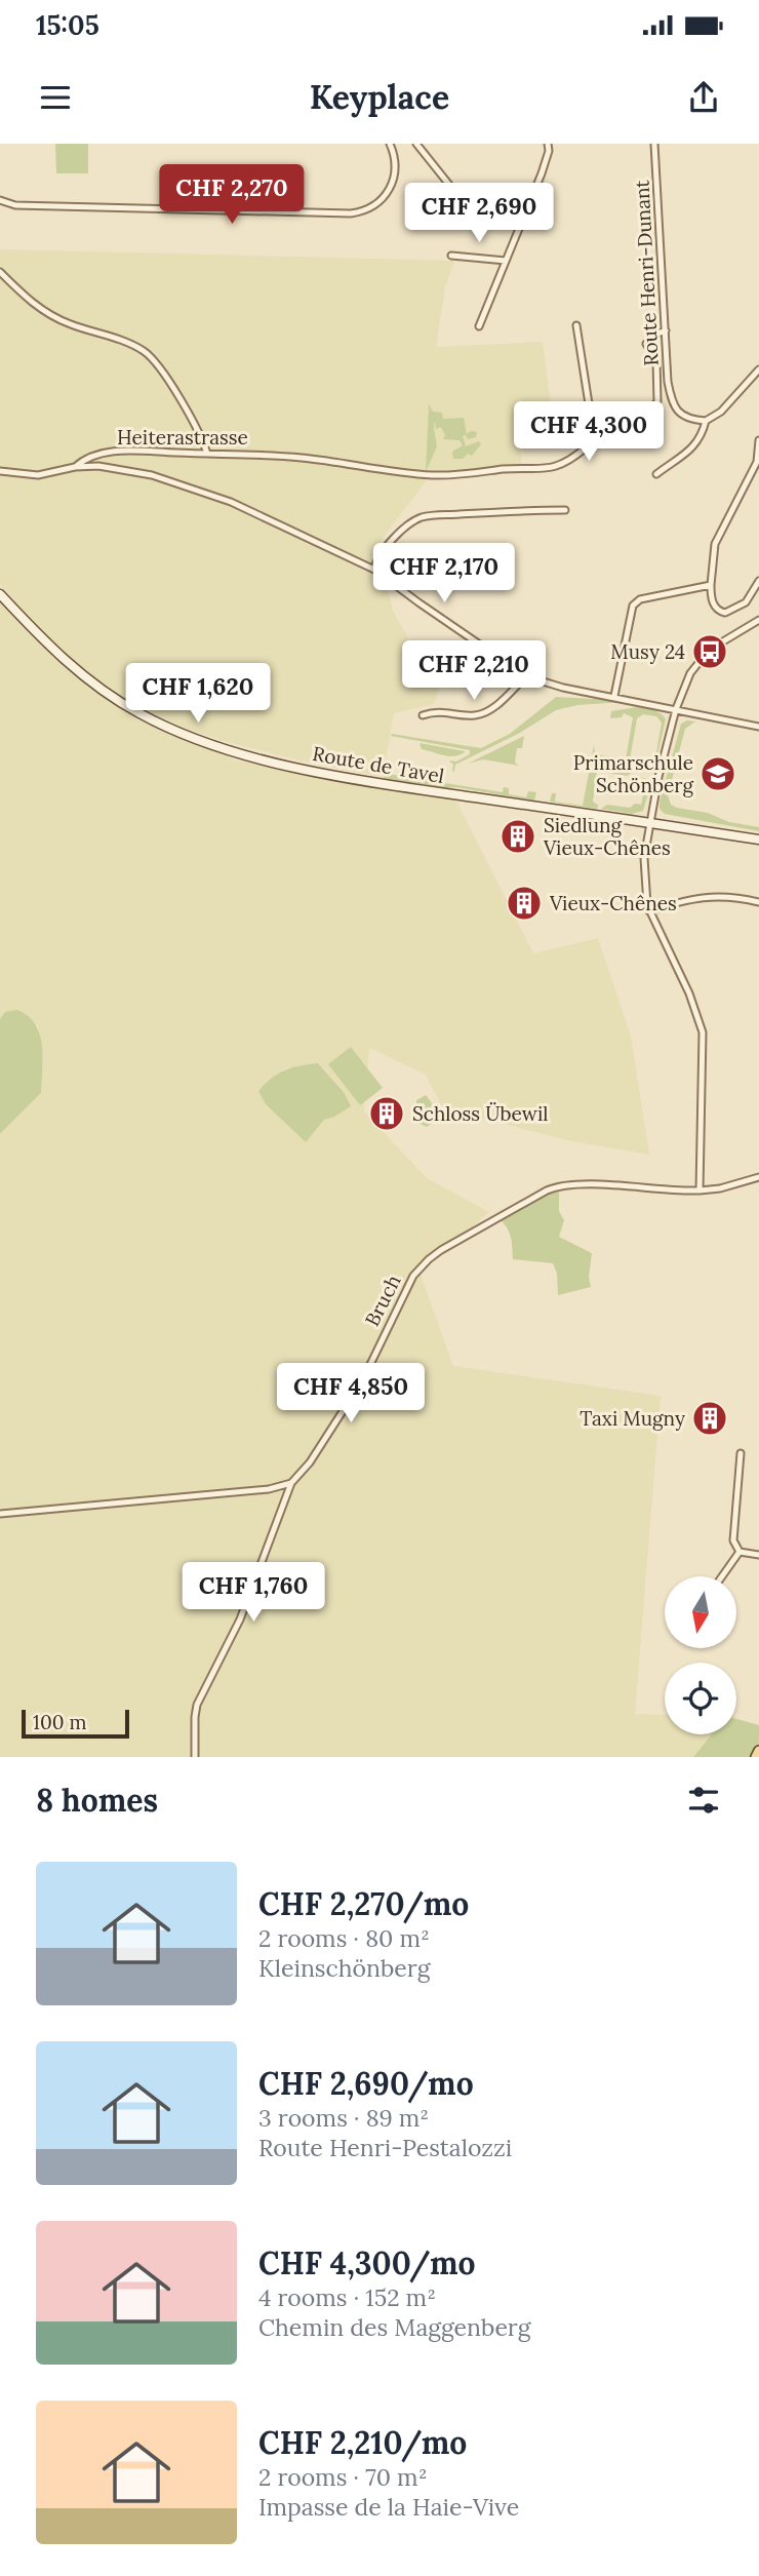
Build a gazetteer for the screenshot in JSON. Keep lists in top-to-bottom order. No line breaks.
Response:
{"streets":{"main road":["Route de Tavel"],"street":["Route Henri-Dunant","Heiterastrasse","Bruch"]},"places":{"bus stop":["Musy 24"],"school or university":["Primarschule Schönberg"],"building":["Siedlung Vieux-Chênes","Vieux-Chênes","Schloss Übewil","Taxi Mugny"]},"scale_bar":"100 m","north":"bottom","page":{"status":"15:05","header":"Keyplace","price":["CHF 2,270","CHF 2,690","CHF 4,300","CHF 2,170","CHF 2,210","CHF 1,620","CHF 4,850","CHF 1,760"],"scale":"100 m","heading":"8 homes","list":[{"name":"CHF 2,270/mo","note":"2 rooms · 80 m² · Kleinschönberg"},{"name":"CHF 2,690/mo","note":"3 rooms · 89 m² · Route Henri-Pestalozzi"},{"name":"CHF 4,300/mo","note":"4 rooms · 152 m² · Chemin des Maggenberg"},{"name":"CHF 2,210/mo","note":"2 rooms · 70 m² · Impasse de la Haie-Vive"}]}}
